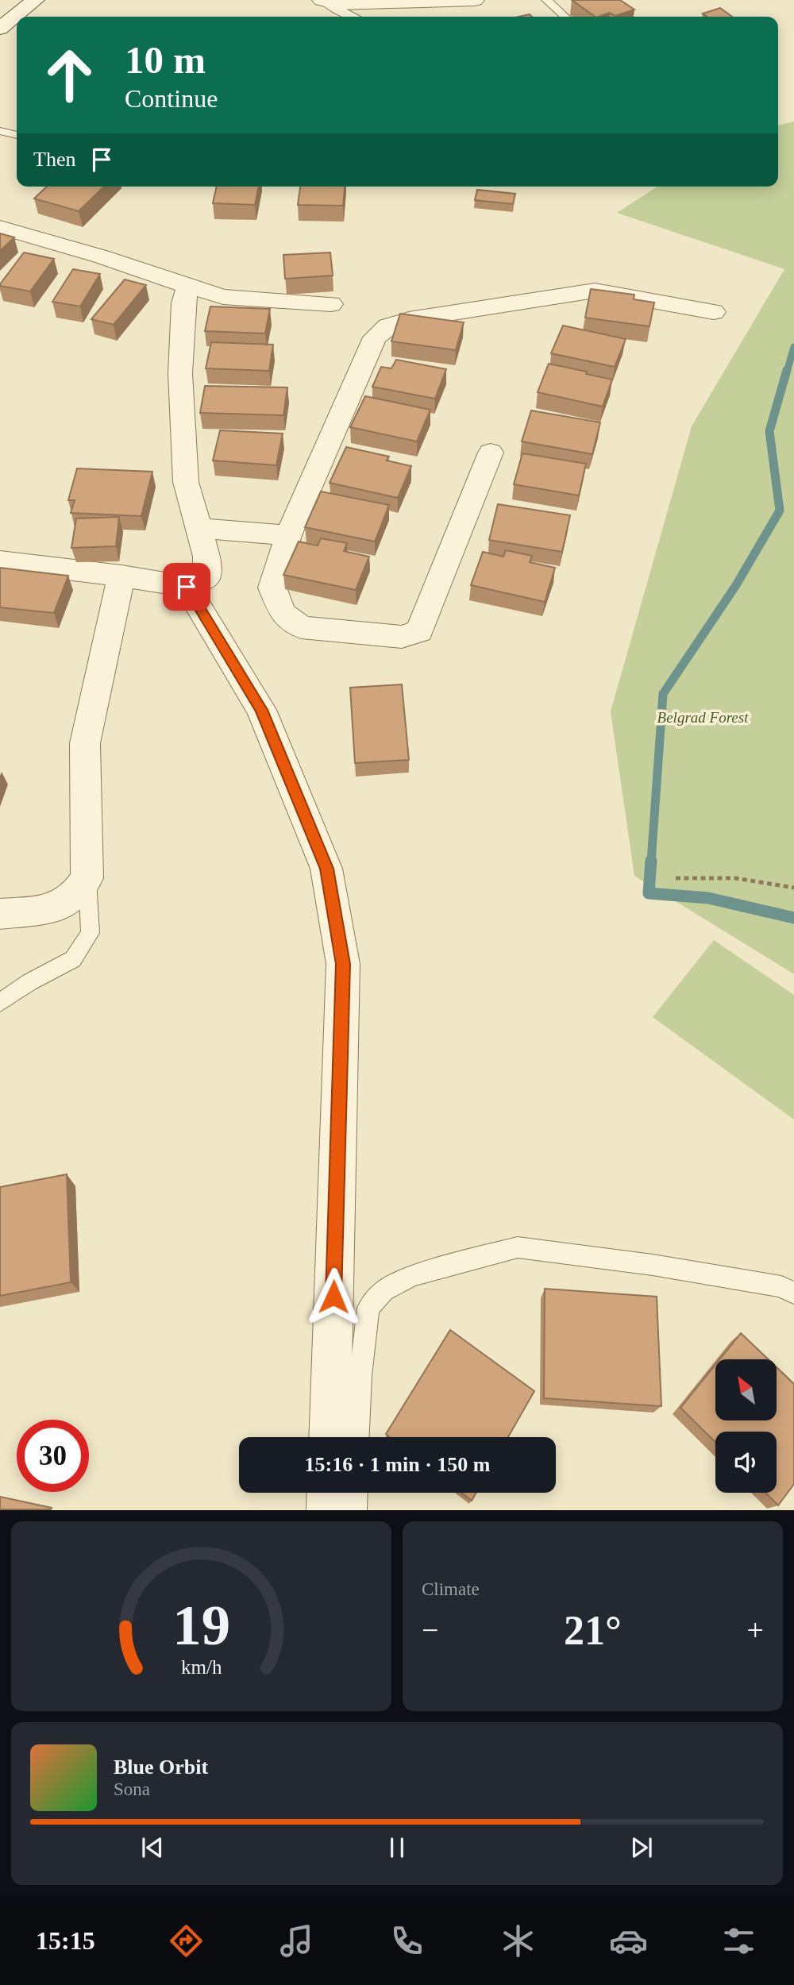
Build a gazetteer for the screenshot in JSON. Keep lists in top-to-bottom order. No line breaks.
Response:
{"parks":["Belgrad Forest"],"north":"top left","page":{"turn":["10 m","Continue"],"then":"Then","limit":"30","trip":"15:16 · 1 min · 150 m","tile":"Climate","heat":["−","21°","+"],"song":["Blue Orbit","Sona"],"tabs":"15:15","gauge":["19","km/h"]}}
